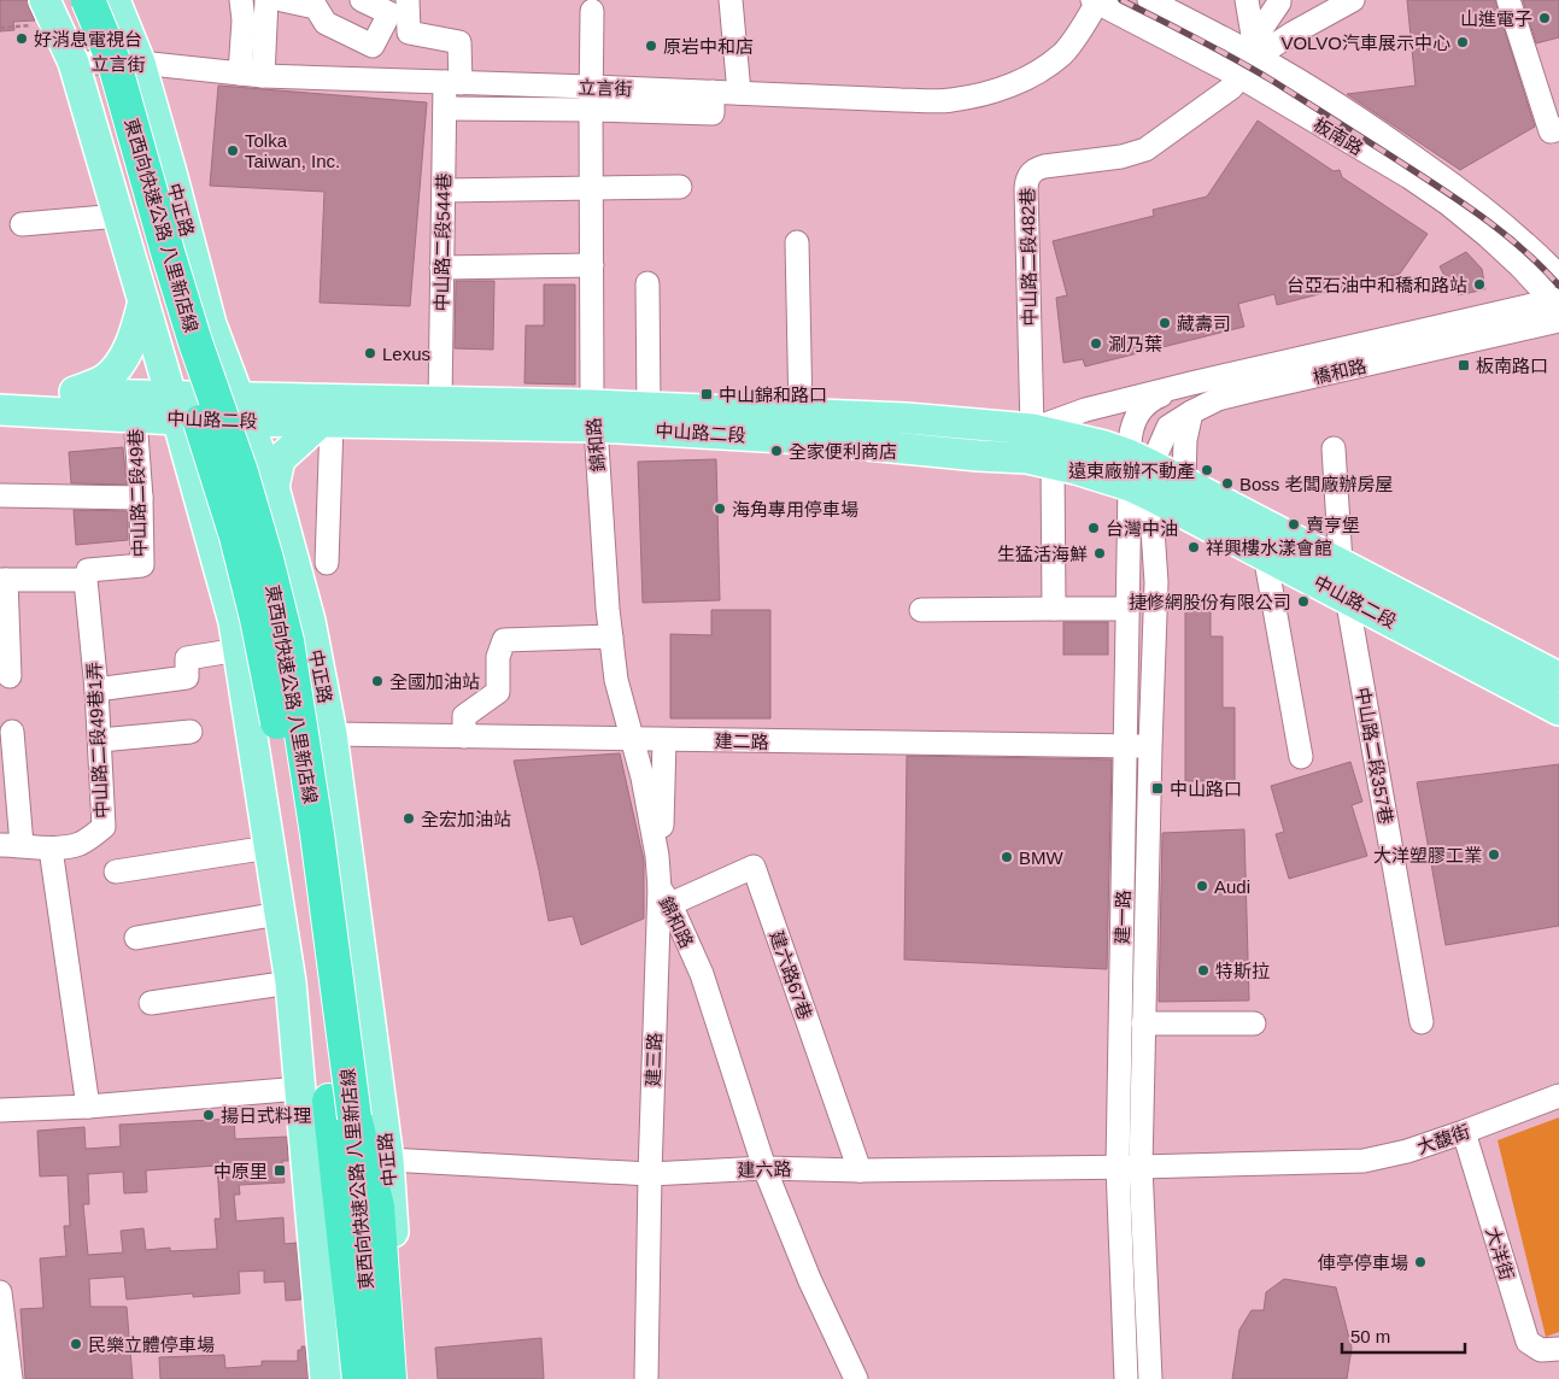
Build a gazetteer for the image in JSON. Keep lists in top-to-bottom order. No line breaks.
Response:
{"streets":{"highway":["東西向快速公路 八里新店線"],"main road":["中正路","中山路二段"],"street":["立言街","板南路","中山路二段544巷","中山路二段482巷","橋和路","錦和路","中山路二段49巷","中山路二段49巷1弄","建二路","中山路二段357巷","建一路","建六路67巷","建三路","大馥街","建六路","大洋街"]},"crossings":[["立言街","板南路"],["立言街","中正路"],["立言街","中山路二段544巷"],["立言街","錦和路"],["板南路","中山路二段482巷"],["板南路","橋和路"],["中正路","中山路二段"],["中正路","建二路"],["中正路","建六路"],["中山路二段544巷","中山路二段"],["中山路二段482巷","橋和路"],["中山路二段482巷","中山路二段"],["橋和路","中山路二段"],["橋和路","建一路"],["中山路二段","錦和路"],["中山路二段","中山路二段49巷"],["中山路二段","中山路二段357巷"],["中山路二段","建一路"],["錦和路","建二路"],["錦和路","建六路67巷"],["錦和路","建三路"],["錦和路","建六路"],["中山路二段49巷","中山路二段49巷1弄"],["建二路","建一路"],["建二路","建三路"],["建一路","大馥街"],["建一路","建六路"],["建六路67巷","建三路"],["建六路67巷","建六路"],["建三路","建六路"],["大馥街","建六路"],["大馥街","大洋街"]],"places":{"other":["山進電子","好消息電視台","VOLVO汽車展示中心","原岩中和店","Tolka Taiwan, Inc.","台亞石油中和穚和路站","藏壽司","涮乃葉","Lexus","全家便利商店","遠東廠辦不動產","Boss 老闆廠辦房屋","海角專用停車場","賣亨堡","台灣中油","祥興樓水漾會館","生猛活海鮮","捷修網股份有限公司","全國加油站","全宏加油站","大洋塑膠工業","BMW","Audi","特斯拉","揚日式料理","俥亭停車場","民樂立體停車場"],"transit":["板南路口","中山錦和路口","中山路口","中原里"]},"scale_bar":"50 m"}
